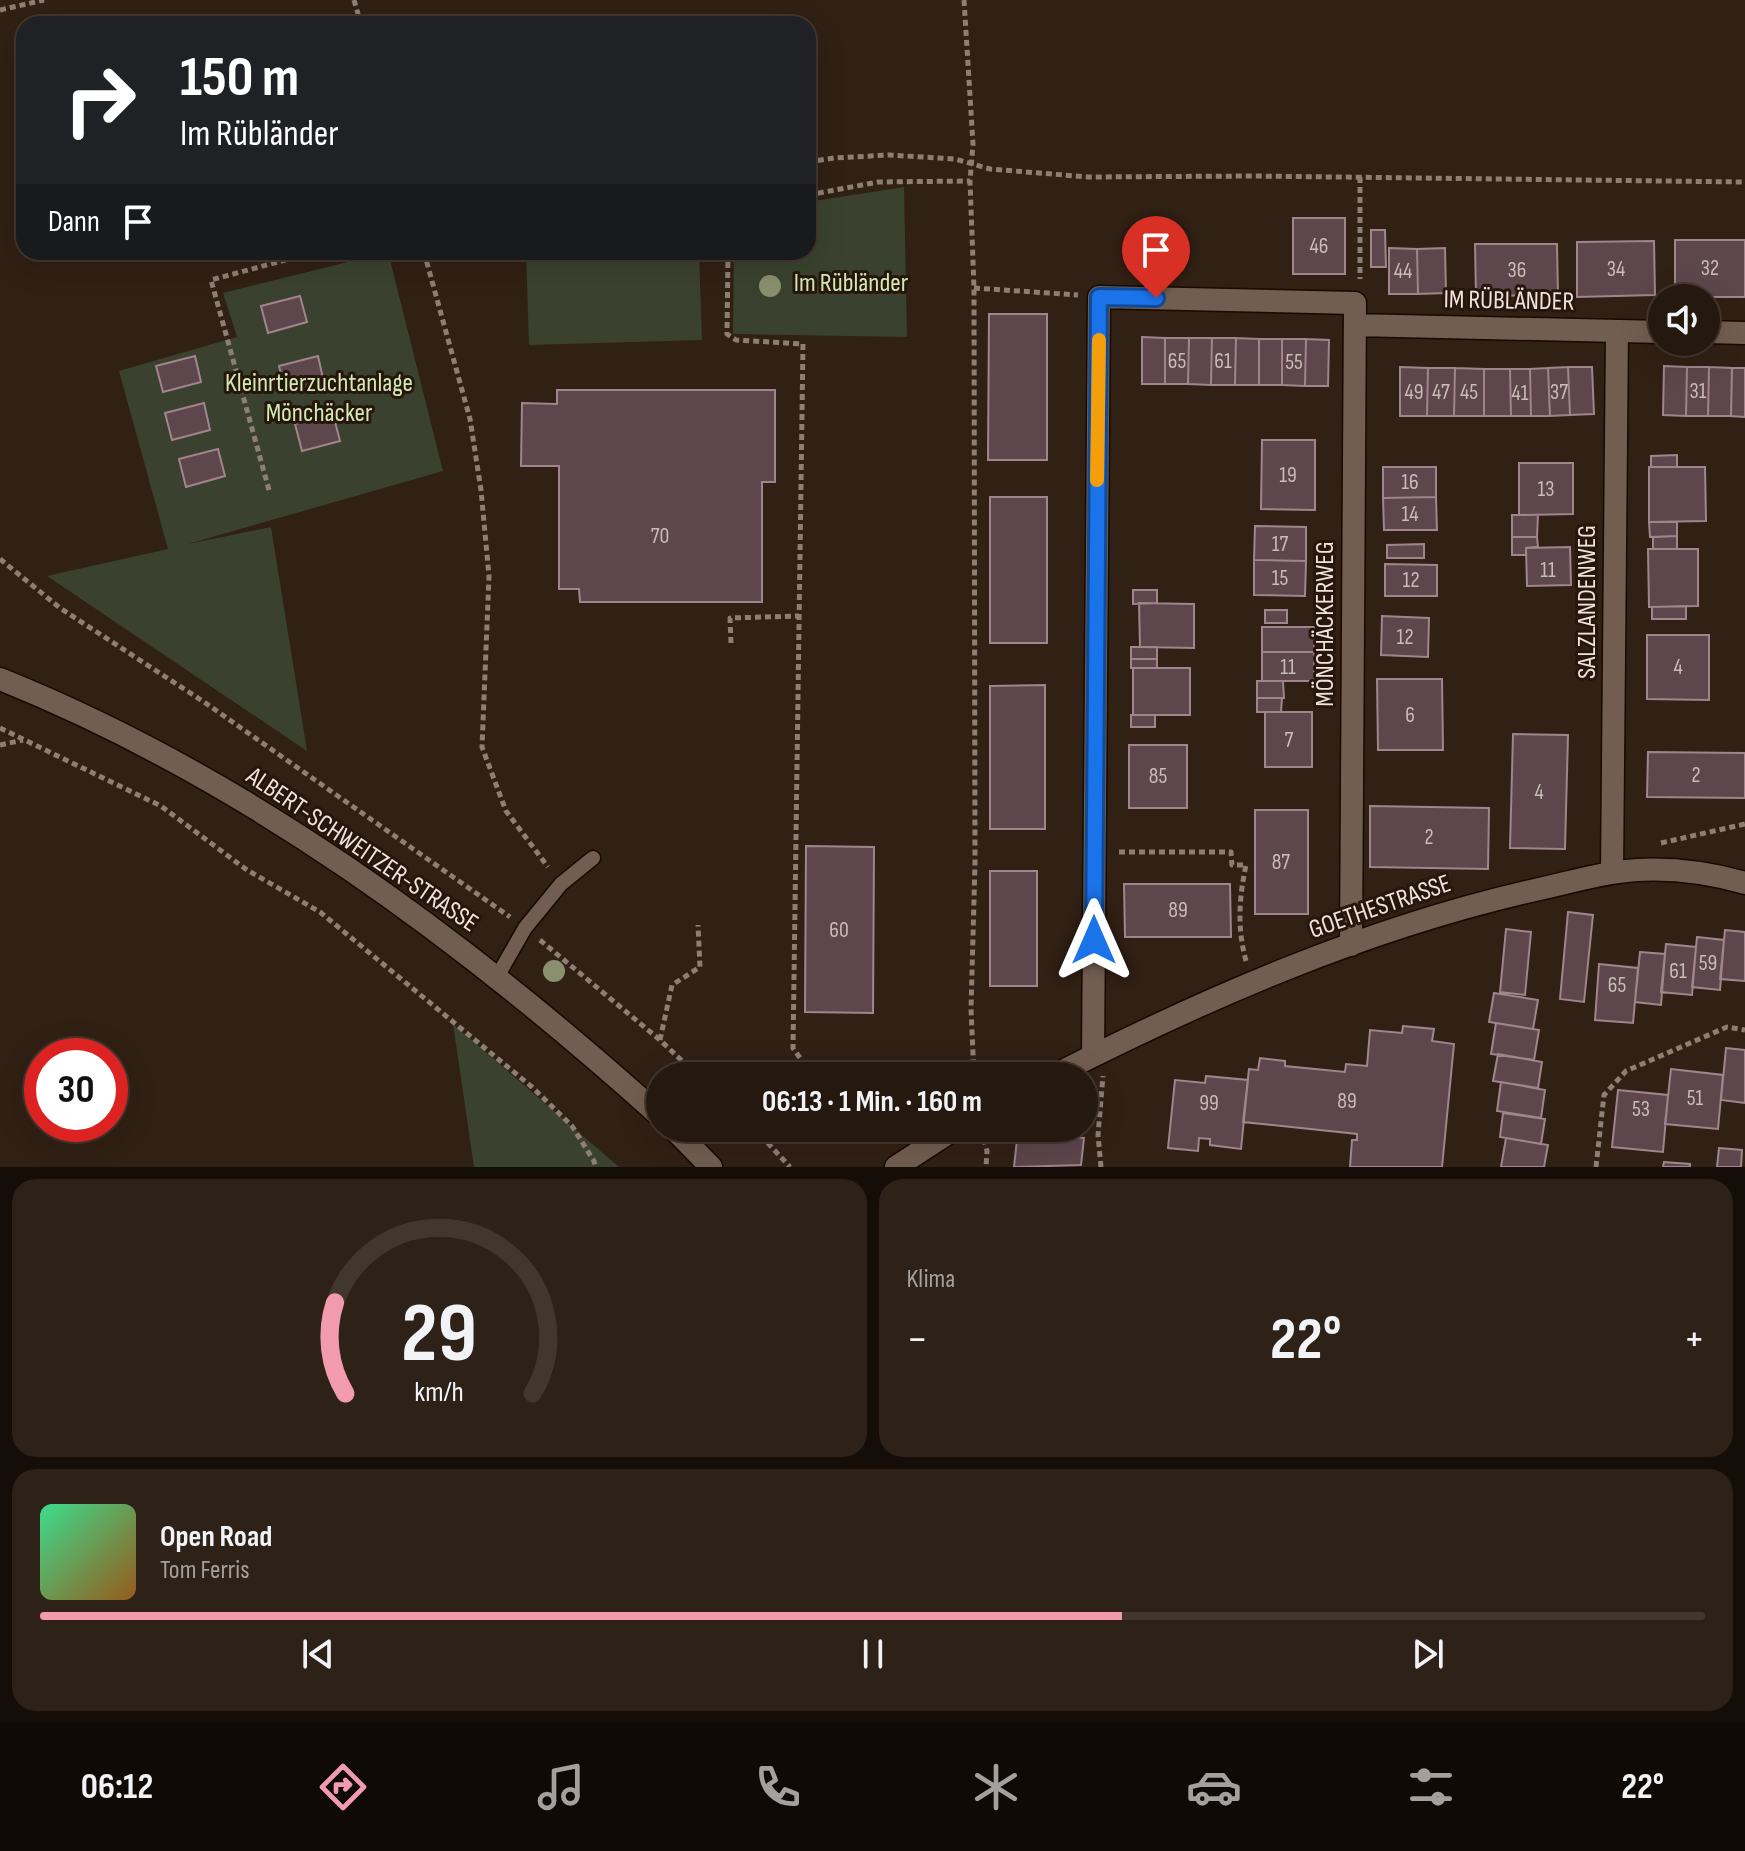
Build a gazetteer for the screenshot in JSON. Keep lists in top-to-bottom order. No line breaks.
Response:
{"streets":{"street":["IM RÜBLÄNDER","SALZLANDENWEG","MÖNCHÄCKERWEG","ALBERT-SCHWEITZER-STRASSE","GOETHESTRASSE"]},"crossings":[["IM RÜBLÄNDER","SALZLANDENWEG"],["IM RÜBLÄNDER","MÖNCHÄCKERWEG"],["SALZLANDENWEG","GOETHESTRASSE"],["MÖNCHÄCKERWEG","GOETHESTRASSE"]],"parks":["Im Rübländer","Kleinrtierzuchtanlage Mönchäcker"],"house_numbers":["46","32","34","36","44","65","61","55","31","49","47","45","37","41","19","16","13","14","70","17","11","15","12","12","11","4","6","7","2","85","4","2","87","89","60","59","61","65","51","89","99","53"],"page":{"turn":["150 m","Im Rübländer"],"then":"Dann","limit":"30","trip":"06:13 · 1 Min. · 160 m","tile":"Klima","heat":["−","22°","+"],"song":["Open Road","Tom Ferris"],"tabs":["06:12","22°"],"gauge":["29","km/h"]}}
